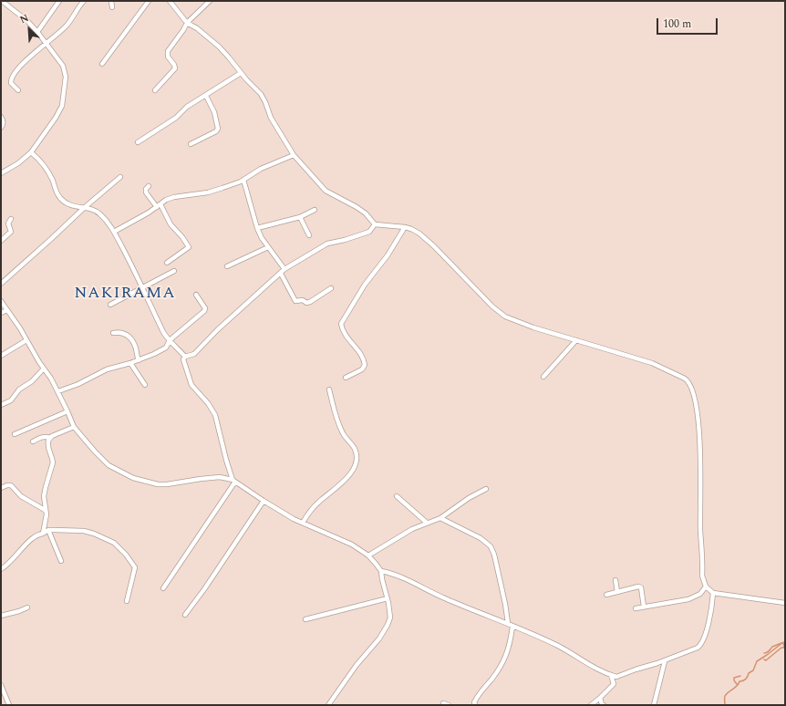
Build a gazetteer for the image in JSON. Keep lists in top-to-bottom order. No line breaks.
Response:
{"districts":["NAKIRAMA"],"scale_bar":"100 m","north":"top left"}
